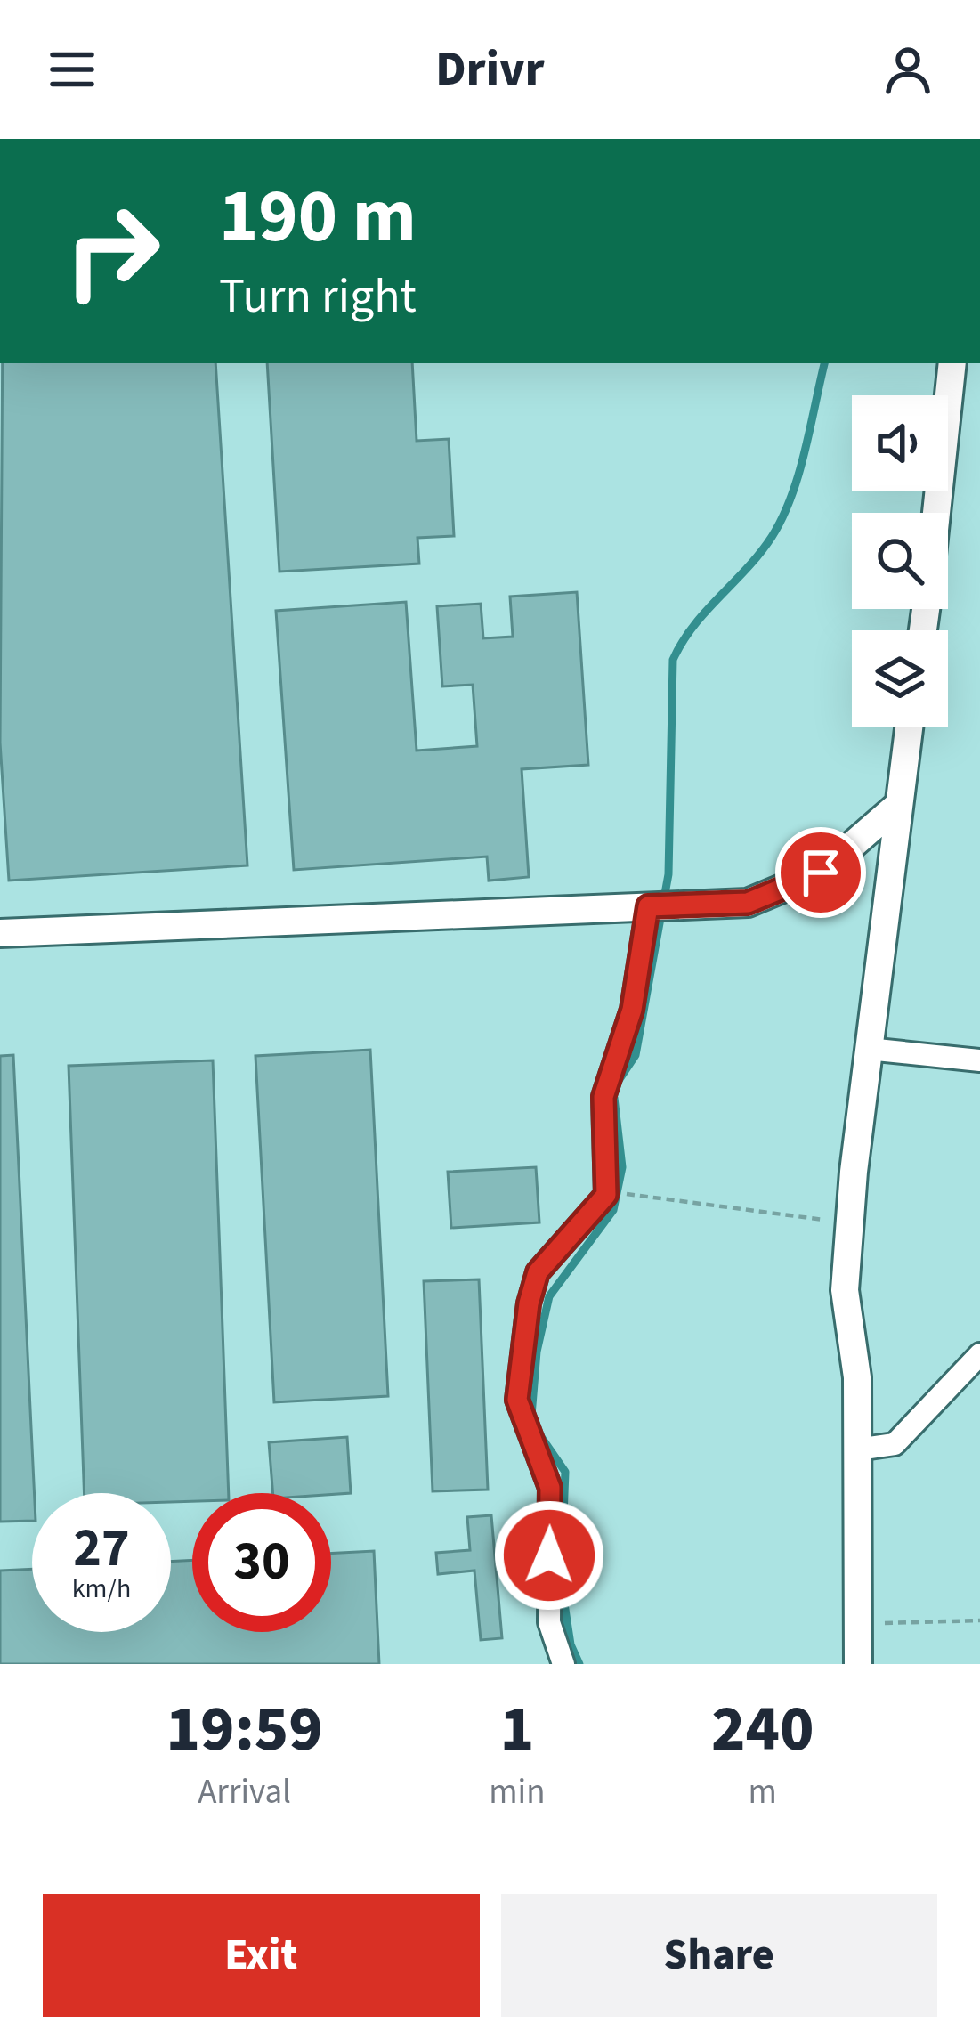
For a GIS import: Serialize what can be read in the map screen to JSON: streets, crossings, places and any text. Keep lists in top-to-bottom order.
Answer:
{
  "page": {
    "header": "Drivr",
    "turn": ["190 m", "Turn right"],
    "speed": "27 km/h",
    "limit": "30",
    "eta": [
      "19:59",
      "Arrival",
      "1",
      "min",
      "240",
      "m"
    ],
    "buttons": ["Exit", "Share"]
  }
}
